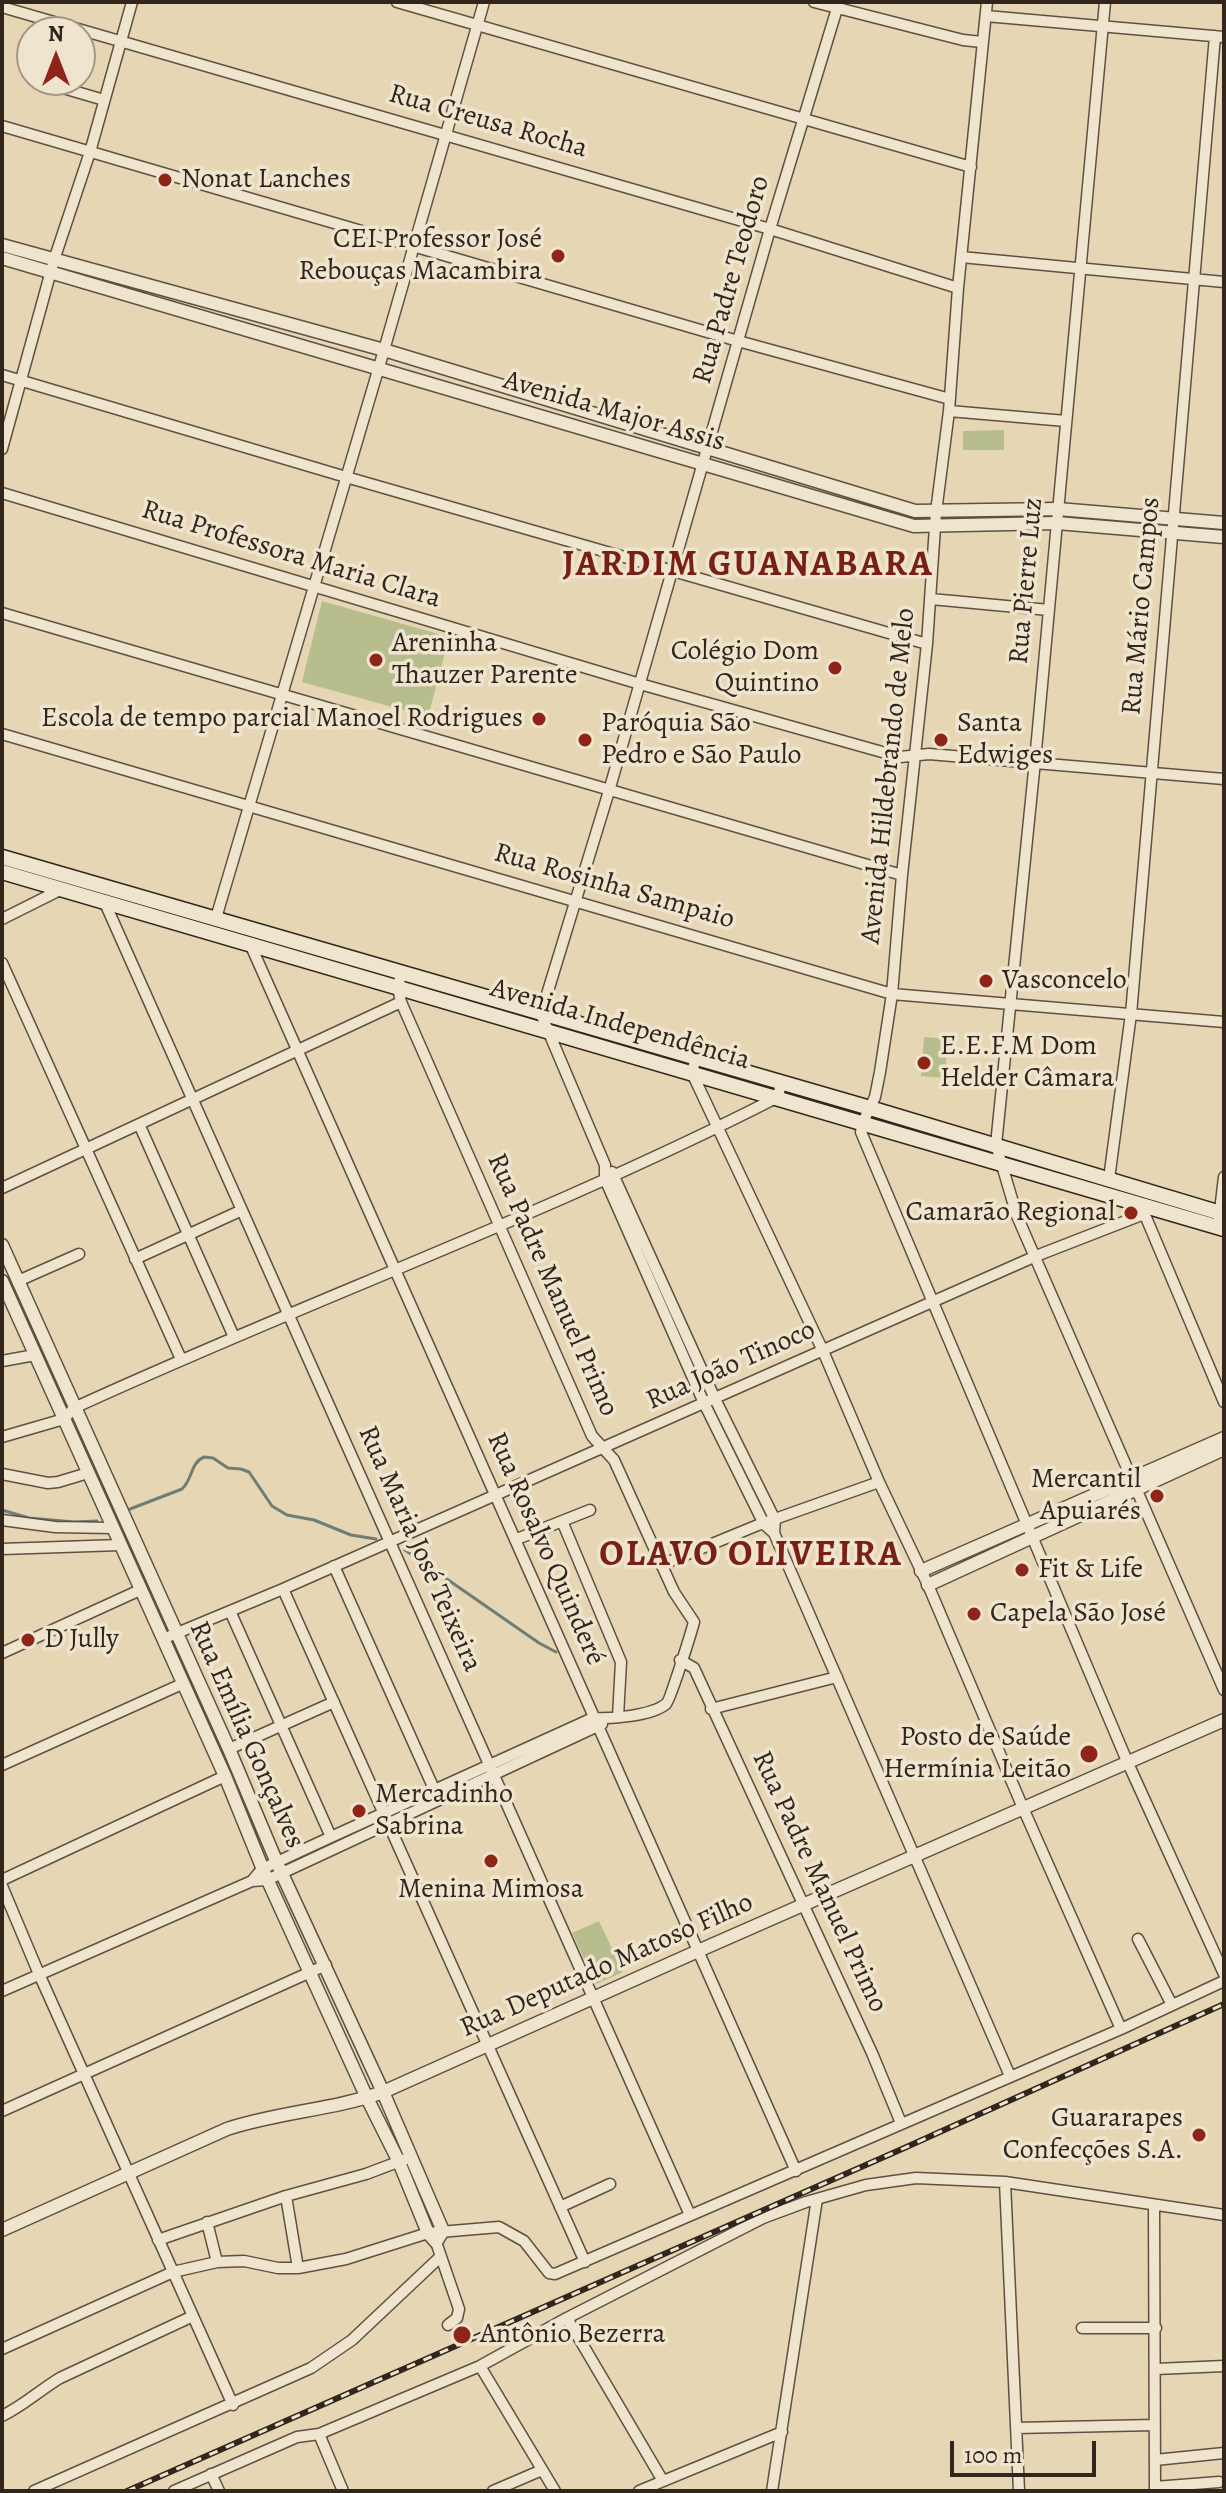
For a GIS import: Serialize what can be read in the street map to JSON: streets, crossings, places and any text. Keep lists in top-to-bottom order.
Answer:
{
  "streets": {
    "main road": ["Avenida Independência"],
    "street": [
      "Rua Creusa Rocha",
      "Rua Padre Teodoro",
      "Avenida Major Assis",
      "Rua Professora Maria Clara",
      "Rua Pierre Luz",
      "Rua Mário Campos",
      "Avenida Hildebrando de Melo",
      "Rua Rosinha Sampaio",
      "Rua Padre Manuel Primo",
      "Rua João Tinoco",
      "Rua Maria José Teixeira",
      "Rua Rosalvo Quinderé",
      "Rua Emília Gonçalves",
      "Rua Deputado Matoso Filho"
    ]
  },
  "crossings": [
    ["Rua Creusa Rocha", "Rua Padre Teodoro"],
    ["Rua Creusa Rocha", "Avenida Hildebrando de Melo"],
    ["Rua Padre Teodoro", "Avenida Major Assis"],
    ["Rua Padre Teodoro", "Rua Professora Maria Clara"],
    ["Rua Padre Teodoro", "Rua Rosinha Sampaio"],
    ["Rua Padre Teodoro", "Avenida Independência"],
    ["Avenida Major Assis", "Rua Pierre Luz"],
    ["Avenida Major Assis", "Rua Mário Campos"],
    ["Avenida Major Assis", "Avenida Hildebrando de Melo"],
    ["Rua Professora Maria Clara", "Rua Pierre Luz"],
    ["Rua Professora Maria Clara", "Rua Mário Campos"],
    ["Rua Professora Maria Clara", "Avenida Hildebrando de Melo"],
    ["Rua Pierre Luz", "Rua Rosinha Sampaio"],
    ["Rua Pierre Luz", "Avenida Independência"],
    ["Rua Pierre Luz", "Rua João Tinoco"],
    ["Rua Mário Campos", "Rua Rosinha Sampaio"],
    ["Rua Mário Campos", "Avenida Independência"],
    ["Avenida Hildebrando de Melo", "Rua Rosinha Sampaio"],
    ["Avenida Hildebrando de Melo", "Avenida Independência"],
    ["Avenida Independência", "Rua Padre Manuel Primo"],
    ["Avenida Independência", "Rua João Tinoco"],
    ["Avenida Independência", "Rua Maria José Teixeira"],
    ["Avenida Independência", "Rua Rosalvo Quinderé"],
    ["Rua Padre Manuel Primo", "Rua João Tinoco"],
    ["Rua Padre Manuel Primo", "Rua Deputado Matoso Filho"],
    ["Rua João Tinoco", "Rua Maria José Teixeira"],
    ["Rua João Tinoco", "Rua Rosalvo Quinderé"],
    ["Rua João Tinoco", "Rua Emília Gonçalves"],
    ["Rua Maria José Teixeira", "Rua Deputado Matoso Filho"],
    ["Rua Rosalvo Quinderé", "Rua Deputado Matoso Filho"],
    ["Rua Emília Gonçalves", "Rua Deputado Matoso Filho"]
  ],
  "districts": ["JARDIM GUANABARA", "OLAVO OLIVEIRA"],
  "places": [
    "Nonat Lanches",
    "CEI Professor José Rebouças Macambira",
    "Areninha Thauzer Parente",
    "Colégio Dom Quintino",
    "Escola de tempo parcial Manoel Rodrigues",
    "Paróquia São Pedro e São Paulo",
    "Santa Edwiges",
    "Vasconcelo",
    "E.E.F.M Dom Helder Câmara",
    "Camarão Regional",
    "Mercantil Apuiarés",
    "Fit & Life",
    "Capela São José",
    "D Jully",
    "Posto de Saúde Hermínia Leitão",
    "Mercadinho Sabrina",
    "Menina Mimosa",
    "Guararapes Confecções S.A.",
    "Antônio Bezerra"
  ],
  "scale_bar": "100 m",
  "north": "top"
}
